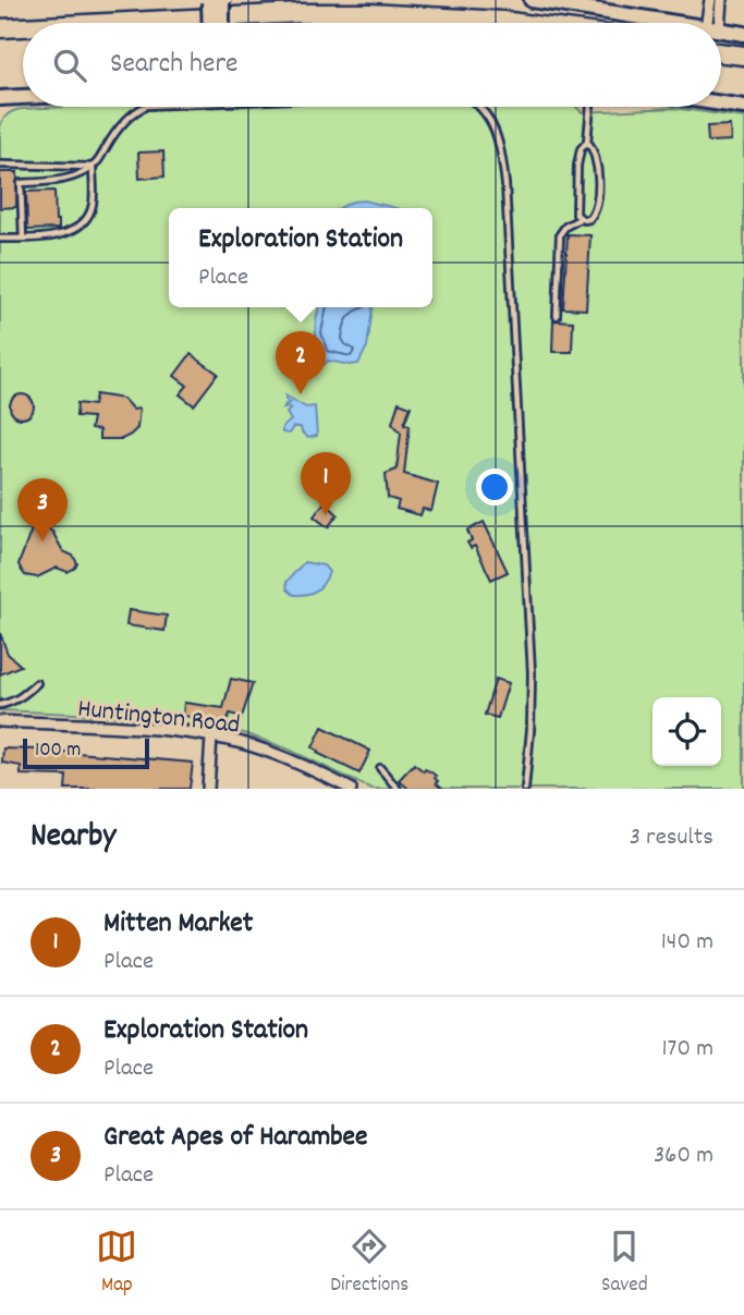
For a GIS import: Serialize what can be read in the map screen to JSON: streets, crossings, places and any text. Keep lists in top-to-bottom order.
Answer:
{
  "streets": {
    "street": ["Huntington Road"]
  },
  "scale_bar": "100 m",
  "page": {
    "search": "Search here",
    "popup": ["Exploration Station", "Place"],
    "pins": ["2", "1", "3"],
    "scale": "100 m",
    "heading": ["Nearby", "3 results"],
    "list": [
      {
        "mark": "1",
        "name": "Mitten Market",
        "note": "Place",
        "value": "140 m"
      },
      {
        "mark": "2",
        "name": "Exploration Station",
        "note": "Place",
        "value": "170 m"
      },
      {
        "mark": "3",
        "name": "Great Apes of Harambee",
        "note": "Place",
        "value": "360 m"
      }
    ],
    "nav": ["Map", "Directions", "Saved"]
  }
}
